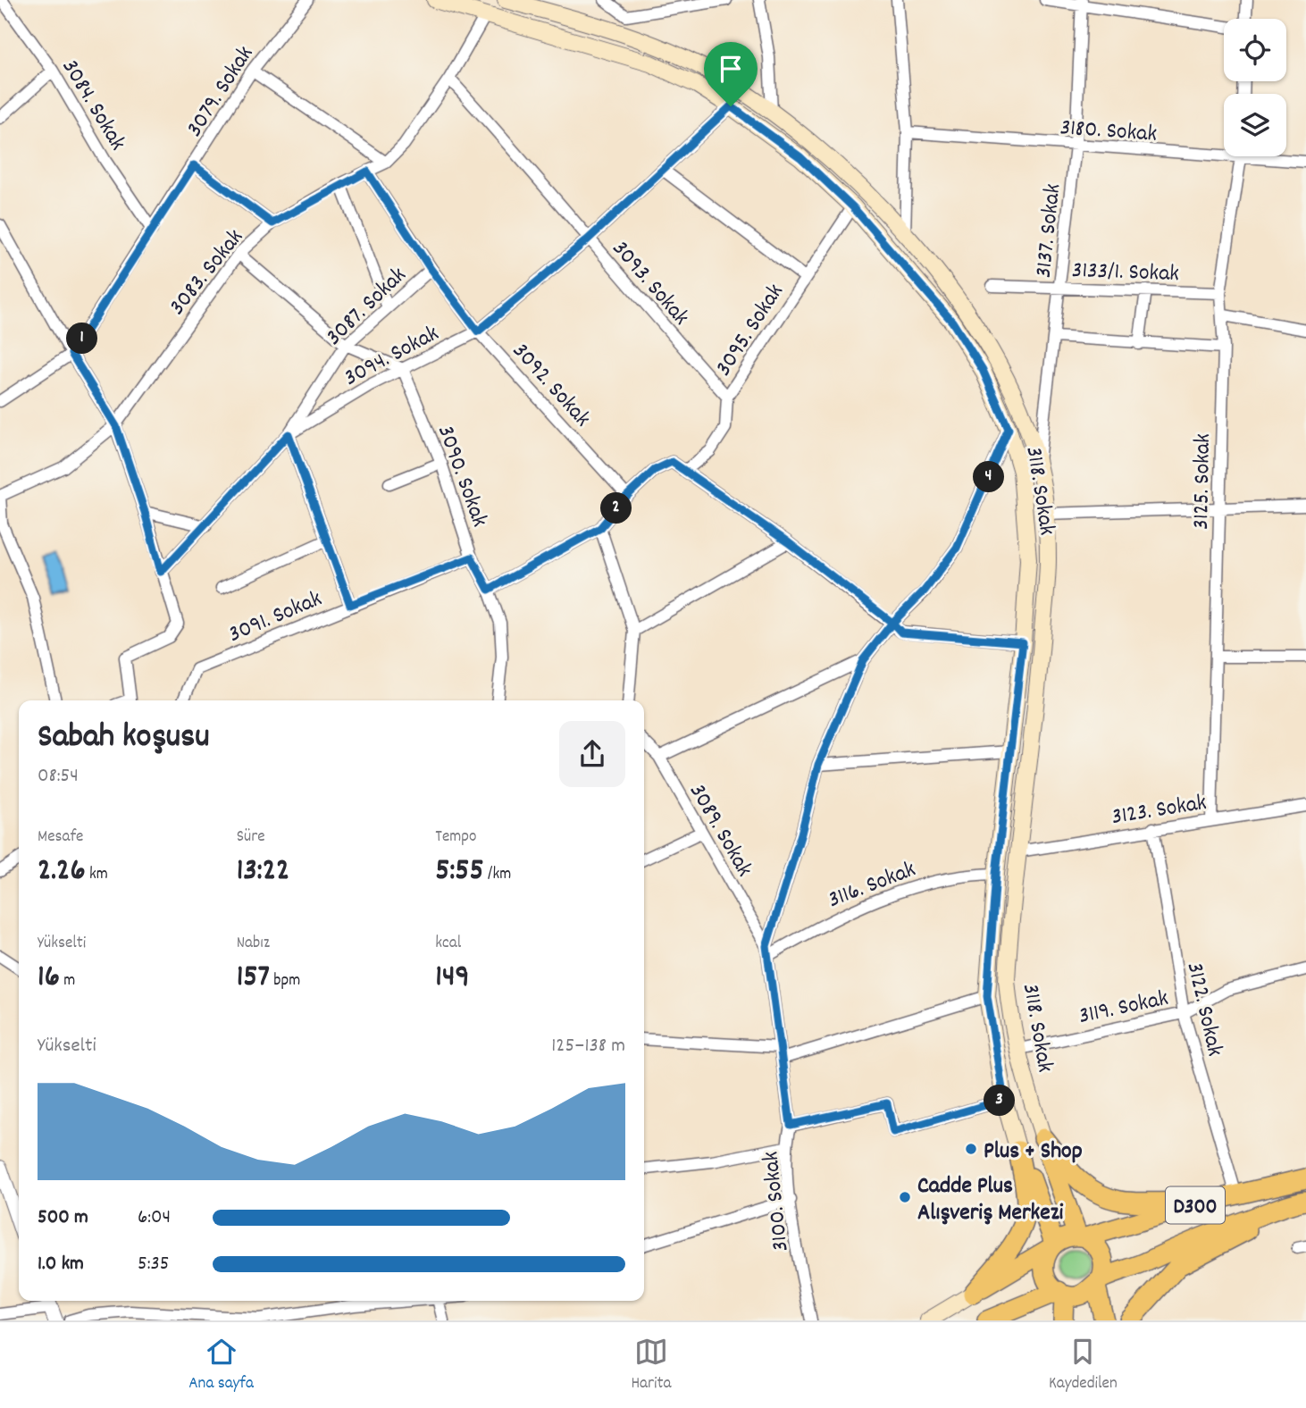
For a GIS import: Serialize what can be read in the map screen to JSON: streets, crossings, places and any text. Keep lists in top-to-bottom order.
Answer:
{
  "streets": {
    "highway": ["D300"],
    "main road": ["3118. Sokak"],
    "street": [
      "3079. Sokak",
      "3084. Sokak",
      "3180. Sokak",
      "3137. Sokak",
      "3133/1. Sokak",
      "3083. Sokak",
      "3093. Sokak",
      "3087. Sokak",
      "3095. Sokak",
      "3094. Sokak",
      "3092. Sokak",
      "3090. Sokak",
      "3125. Sokak",
      "3091. Sokak",
      "3123. Sokak",
      "3089. Sokak",
      "3116. Sokak",
      "3119. Sokak",
      "3122. Sokak",
      "3100. Sokak"
    ]
  },
  "crossings": [
    ["3079. Sokak", "3084. Sokak"],
    ["3180. Sokak", "3137. Sokak"],
    ["3180. Sokak", "3125. Sokak"],
    ["3137. Sokak", "3133/1. Sokak"],
    ["3137. Sokak", "3118. Sokak"],
    ["3133/1. Sokak", "3125. Sokak"],
    ["3083. Sokak", "3093. Sokak"],
    ["3083. Sokak", "3092. Sokak"],
    ["3083. Sokak", "3118. Sokak"],
    ["3093. Sokak", "3095. Sokak"],
    ["3093. Sokak", "3094. Sokak"],
    ["3087. Sokak", "3094. Sokak"],
    ["3087. Sokak", "3092. Sokak"],
    ["3095. Sokak", "3118. Sokak"],
    ["3094. Sokak", "3092. Sokak"],
    ["3094. Sokak", "3090. Sokak"],
    ["3094. Sokak", "3118. Sokak"],
    ["3090. Sokak", "3091. Sokak"],
    ["3125. Sokak", "3123. Sokak"],
    ["3118. Sokak", "3123. Sokak"],
    ["3118. Sokak", "3116. Sokak"],
    ["3118. Sokak", "3119. Sokak"],
    ["3118. Sokak", "3100. Sokak"],
    ["3123. Sokak", "3122. Sokak"],
    ["3089. Sokak", "3116. Sokak"],
    ["3089. Sokak", "3100. Sokak"],
    ["3116. Sokak", "3100. Sokak"],
    ["3119. Sokak", "3122. Sokak"],
    ["3122. Sokak", "D300"]
  ],
  "places": ["Plus + Shop", "Cadde Plus Alışveriş Merkezi"],
  "page": {
    "pins": [
      "1",
      "4",
      "2",
      "3"
    ],
    "heading": ["Sabah koşusu", "08:54"],
    "stats": [
      ["Mesafe", "2.26 km"],
      ["Süre", "13:22"],
      ["Tempo", "5:55 /km"],
      ["Yükselti", "16 m"],
      ["Nabız", "157 bpm"],
      ["kcal", "149"]
    ],
    "chart": ["Yükselti", "125–138 m"],
    "list": [
      {
        "name": "500 m",
        "note": "6:04"
      },
      {
        "name": "1.0 km",
        "note": "5:35"
      }
    ],
    "tabs": ["Ana sayfa", "Harita", "Kaydedilen"]
  }
}
